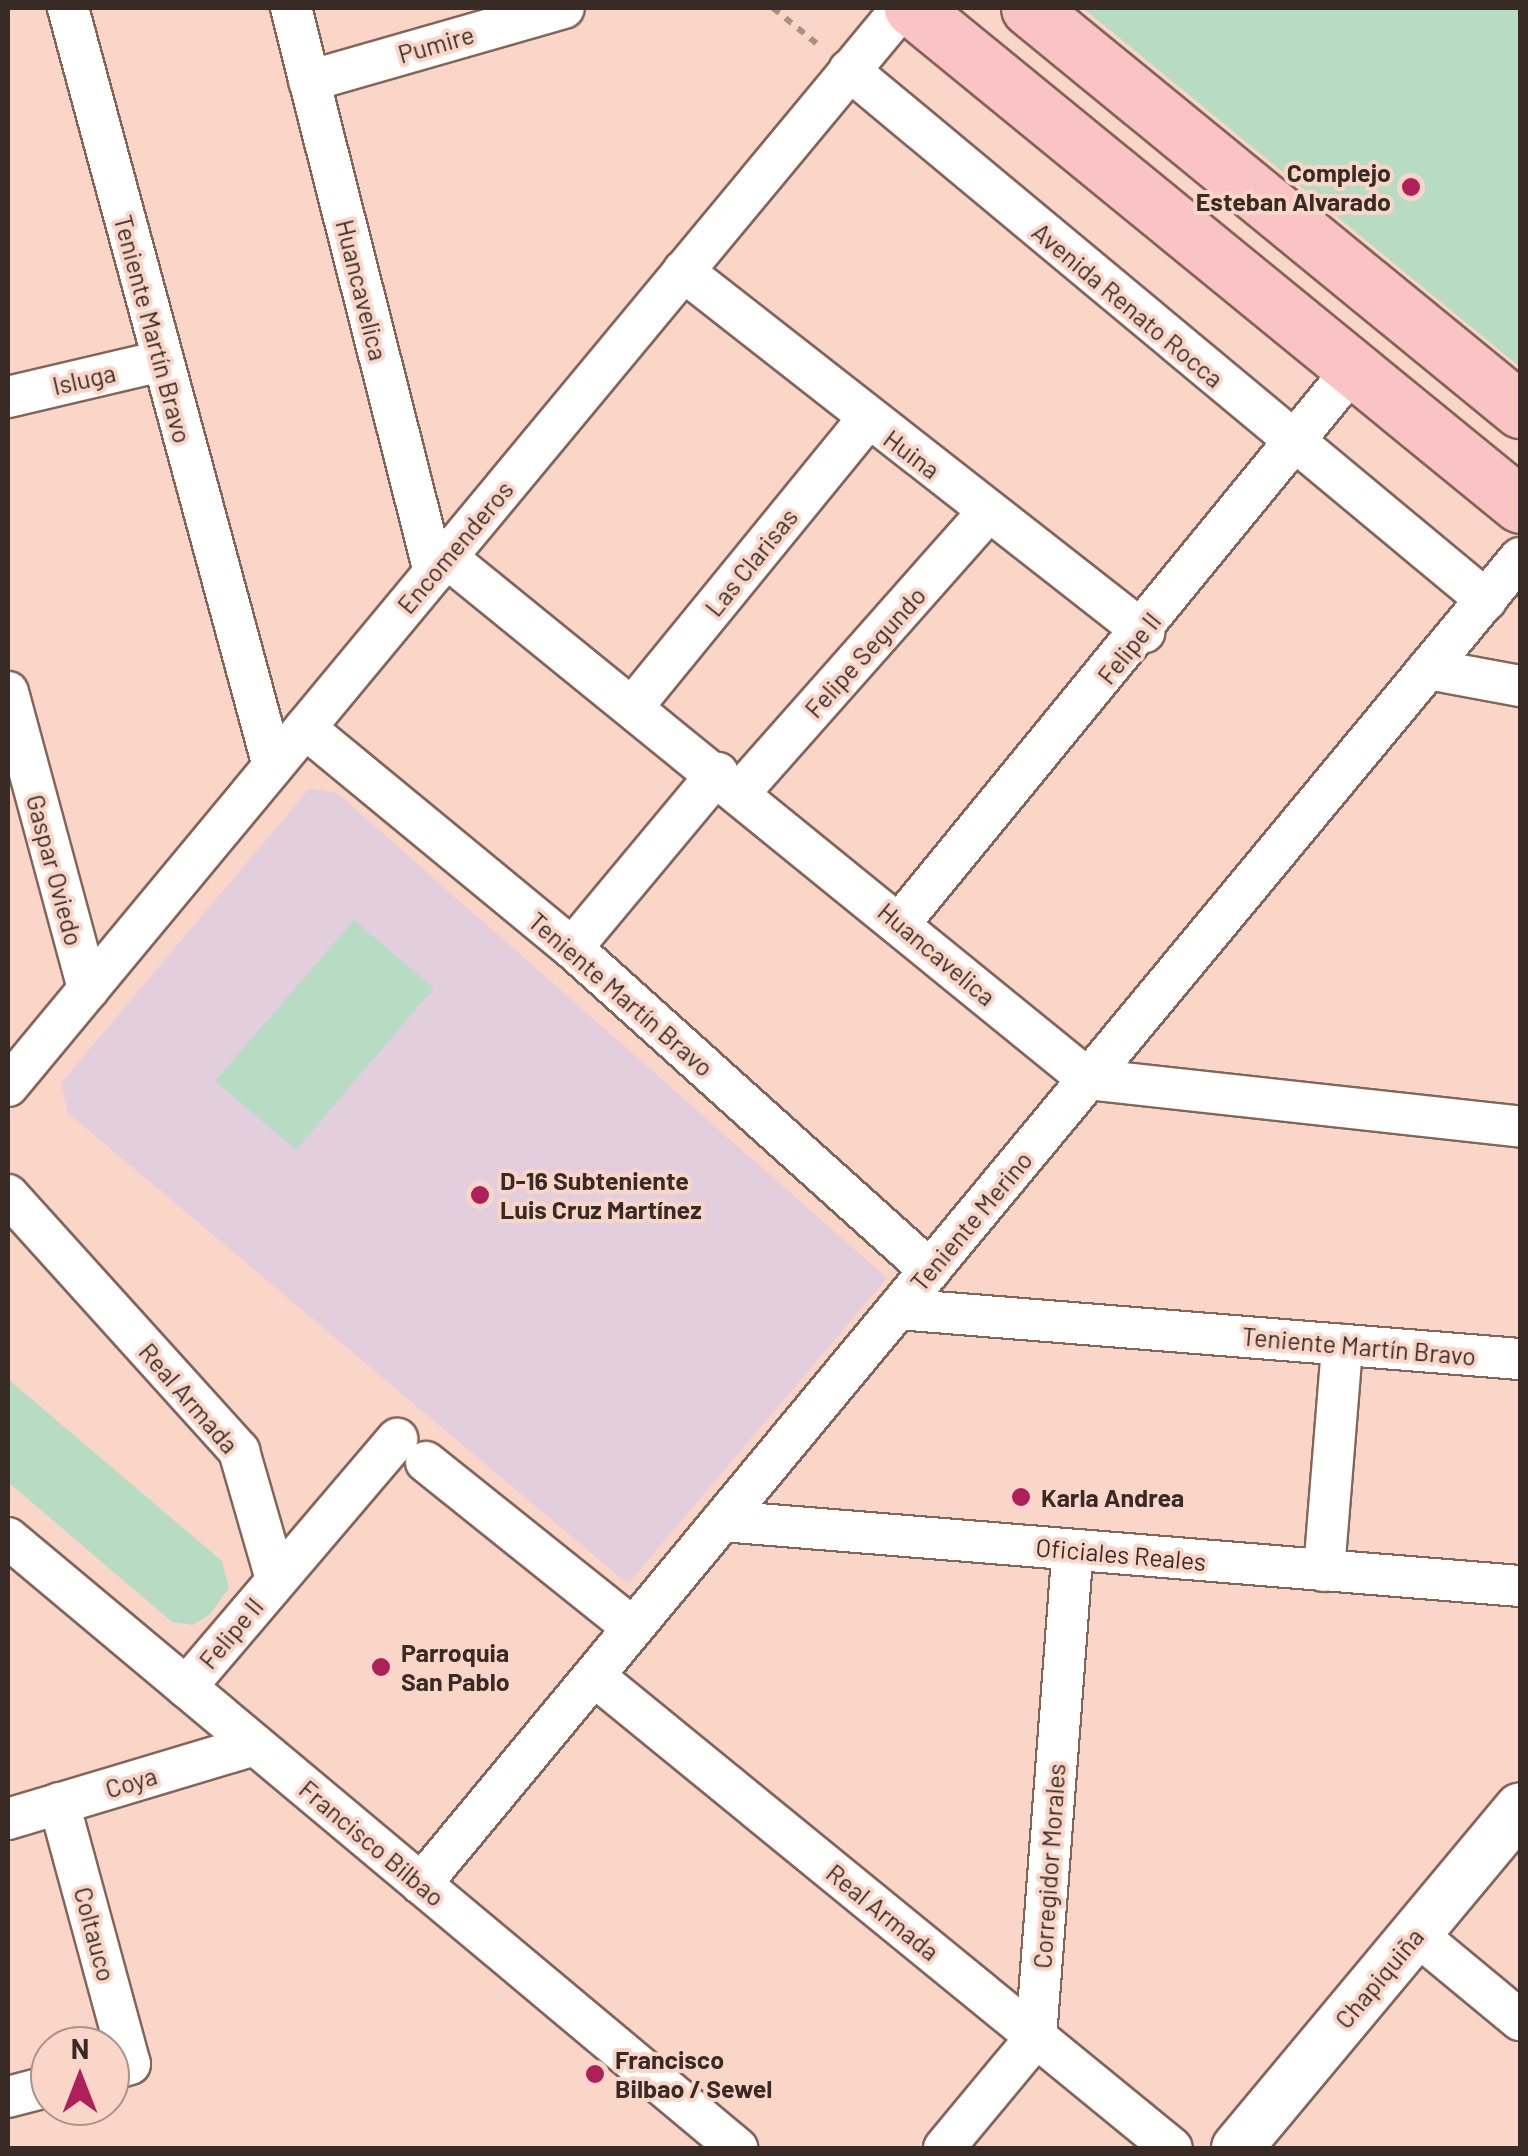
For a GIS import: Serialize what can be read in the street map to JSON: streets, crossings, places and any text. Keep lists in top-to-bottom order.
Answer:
{
  "streets": {
    "street": [
      "Pumire",
      "Huancavelica",
      "Avenida Renato Rocca",
      "Teniente Martín Bravo",
      "Isluga",
      "Huina",
      "Encomenderos",
      "Las Clarisas",
      "Felipe II",
      "Felipe Segundo",
      "Gaspar Oviedo",
      "Teniente Merino",
      "Real Armada",
      "Oficiales Reales",
      "Coya",
      "Francisco Bilbao",
      "Corregidor Morales",
      "Coltauco",
      "Chapiquiña"
    ]
  },
  "crossings": [
    ["Pumire", "Huancavelica"],
    ["Huancavelica", "Encomenderos"],
    ["Huancavelica", "Las Clarisas"],
    ["Huancavelica", "Felipe II"],
    ["Huancavelica", "Felipe Segundo"],
    ["Huancavelica", "Teniente Merino"],
    ["Avenida Renato Rocca", "Encomenderos"],
    ["Avenida Renato Rocca", "Felipe II"],
    ["Avenida Renato Rocca", "Teniente Merino"],
    ["Teniente Martín Bravo", "Isluga"],
    ["Teniente Martín Bravo", "Encomenderos"],
    ["Teniente Martín Bravo", "Felipe Segundo"],
    ["Teniente Martín Bravo", "Teniente Merino"],
    ["Huina", "Encomenderos"],
    ["Huina", "Las Clarisas"],
    ["Huina", "Felipe II"],
    ["Huina", "Felipe Segundo"],
    ["Encomenderos", "Gaspar Oviedo"],
    ["Felipe II", "Real Armada"],
    ["Felipe II", "Francisco Bilbao"],
    ["Teniente Merino", "Real Armada"],
    ["Teniente Merino", "Oficiales Reales"],
    ["Teniente Merino", "Francisco Bilbao"],
    ["Real Armada", "Corregidor Morales"],
    ["Oficiales Reales", "Corregidor Morales"],
    ["Coya", "Francisco Bilbao"],
    ["Coya", "Coltauco"]
  ],
  "places": [
    "Complejo Esteban Alvarado",
    "D-16 Subteniente Luis Cruz Martínez",
    "Karla Andrea",
    "Parroquia San Pablo",
    "Francisco Bilbao / Sewel"
  ],
  "north": "top"
}
